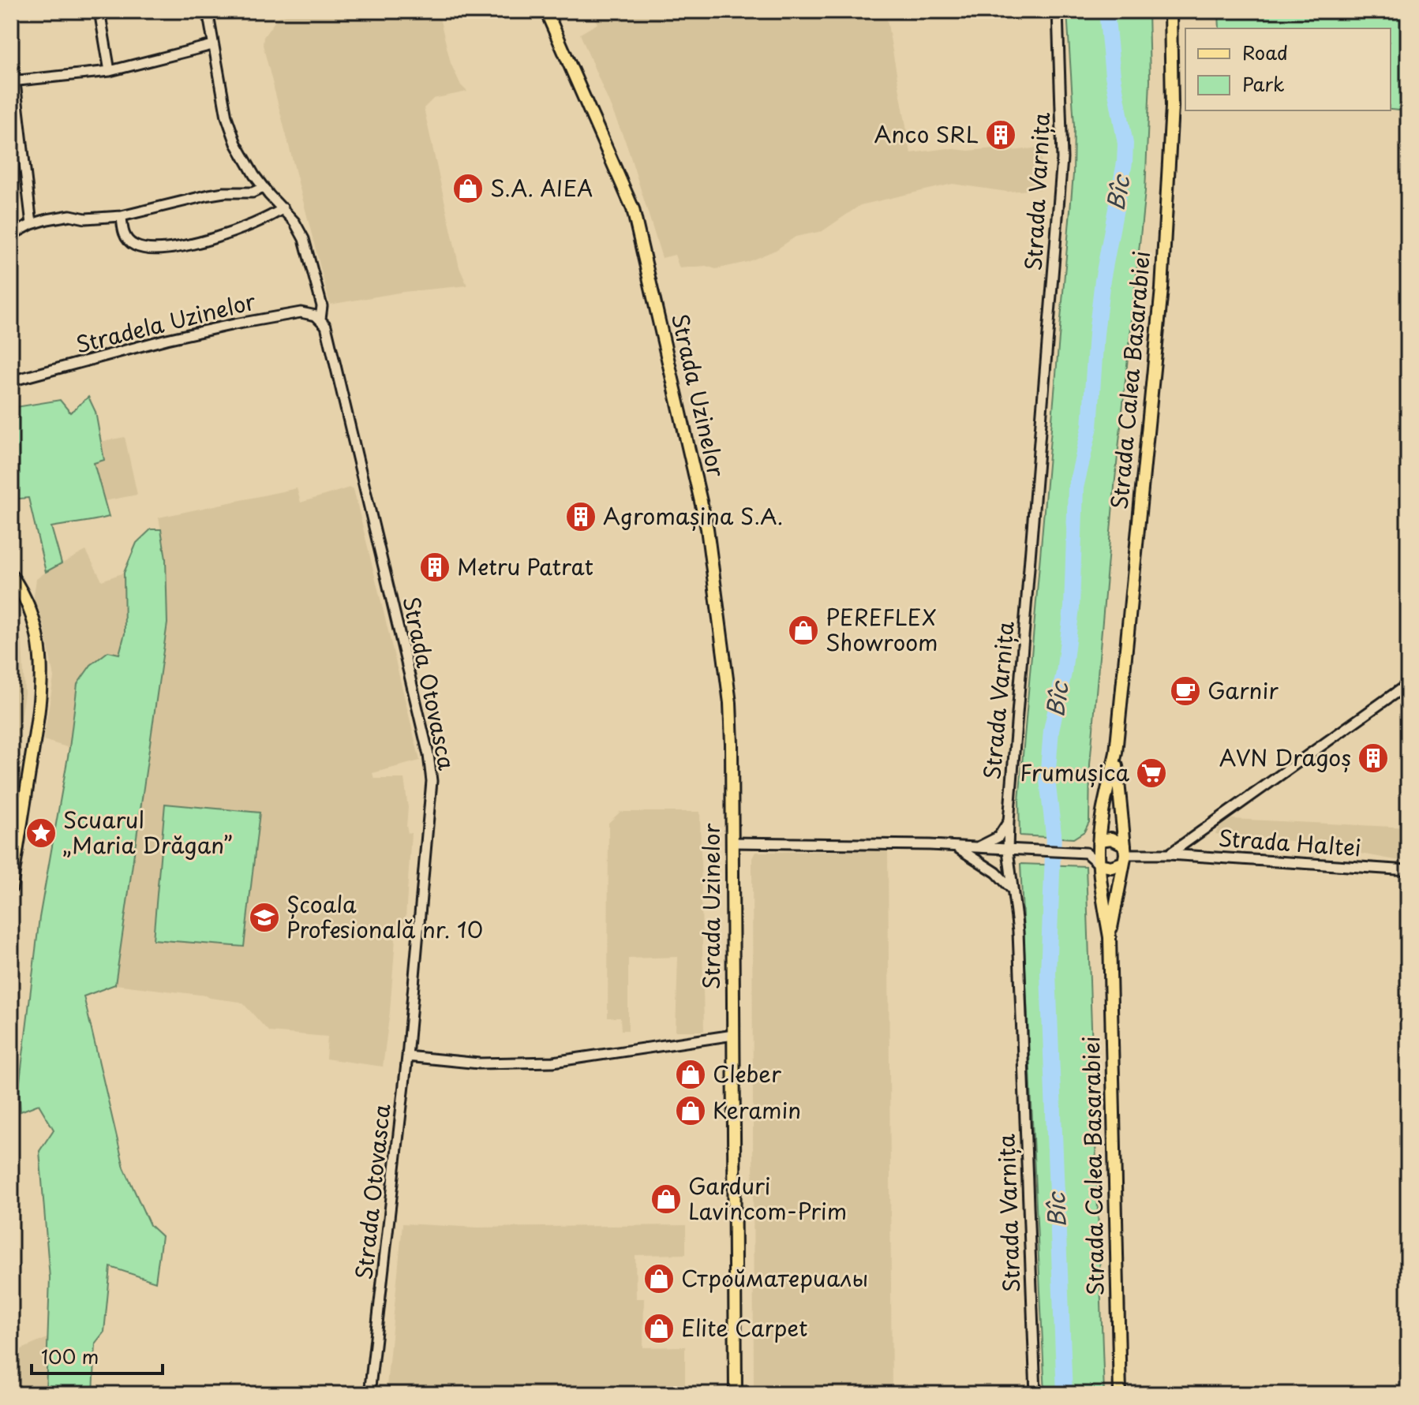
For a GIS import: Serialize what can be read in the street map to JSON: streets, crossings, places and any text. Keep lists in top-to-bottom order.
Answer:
{
  "streets": {
    "main road": ["Strada Calea Basarabiei", "Strada Uzinelor"],
    "street": [
      "Strada Varnița",
      "Stradela Uzinelor",
      "Strada Otovasca",
      "Strada Haltei"
    ]
  },
  "crossings": [
    ["Stradela Uzinelor", "Strada Otovasca"],
    ["Strada Calea Basarabiei", "Strada Haltei"]
  ],
  "water": ["Bîc"],
  "places": {
    "building": [
      "Anco SRL",
      "Agromașina S.A.",
      "Metru Patrat",
      "AVN Dragoș"
    ],
    "shop": [
      "S.A. AIEA",
      "PEREFLEX Showroom",
      "Cleber",
      "Keramin",
      "Garduri Lavincom-Prim",
      "Стройматериалы",
      "Elite Carpet"
    ],
    "cafe": ["Garnir"],
    "supermarket": ["Frumușica"],
    "place": ["Scuarul „Maria Drăgan”"],
    "school or university": ["Școala Profesională nr. 10"]
  },
  "legend": ["Road", "Park"],
  "scale_bar": "100 m"
}
